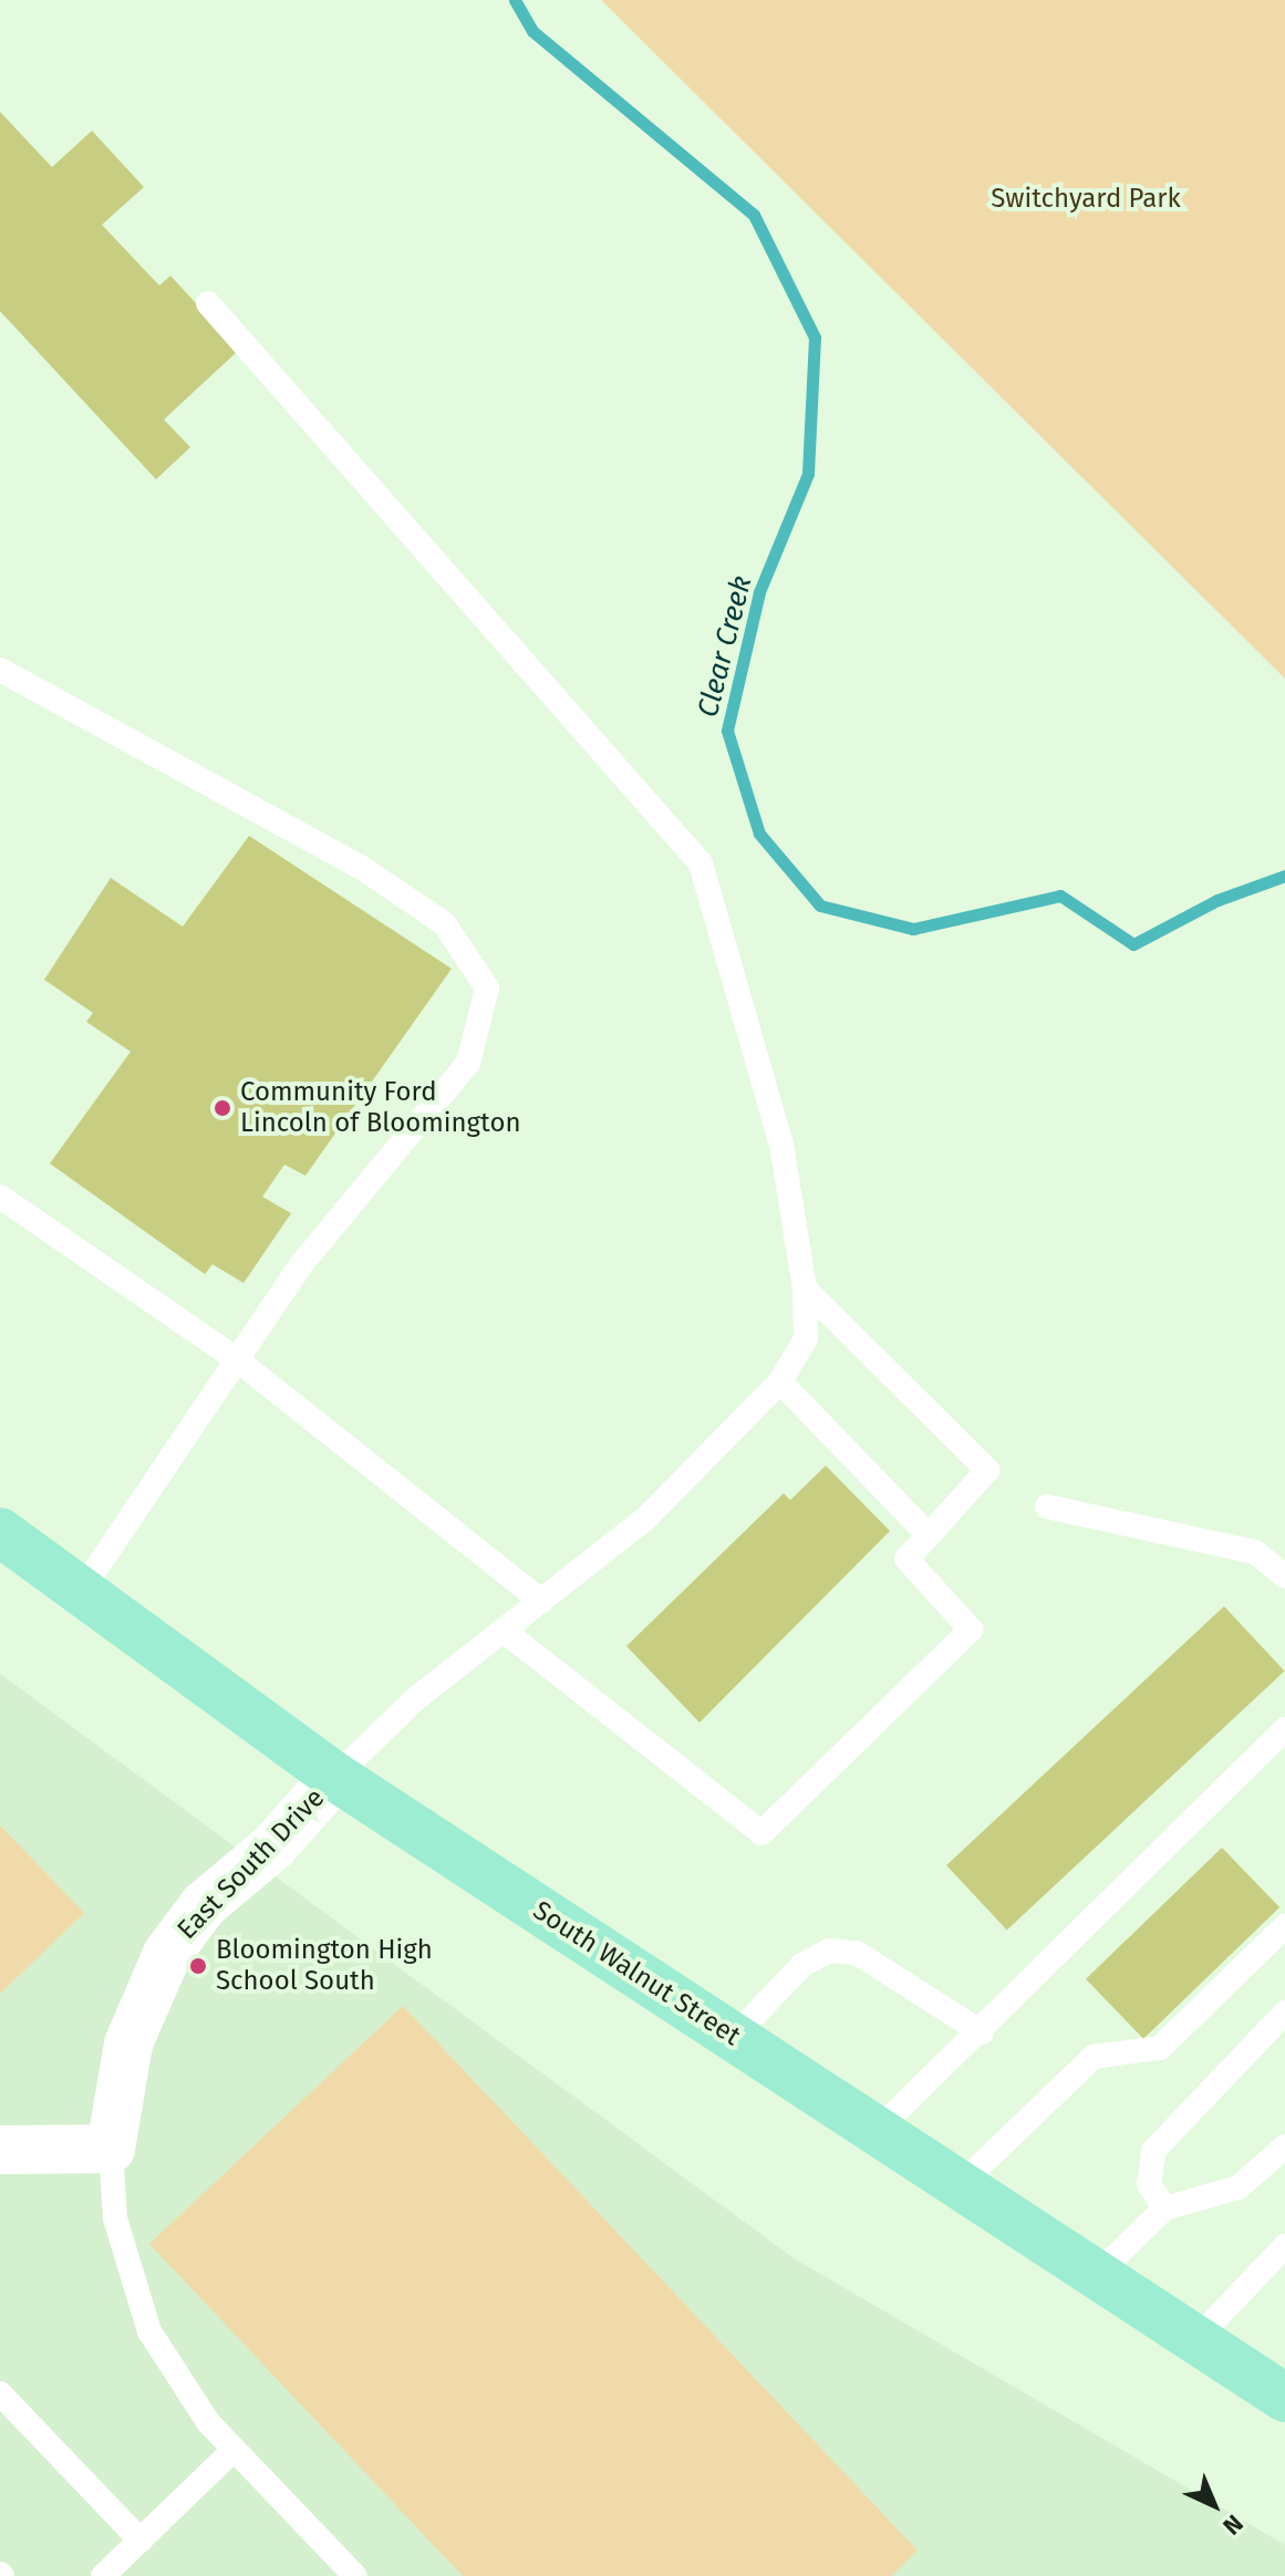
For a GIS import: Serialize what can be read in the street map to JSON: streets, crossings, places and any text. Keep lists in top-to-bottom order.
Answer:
{
  "streets": {
    "main road": ["South Walnut Street"],
    "street": ["East South Drive"]
  },
  "crossings": [
    ["East South Drive", "South Walnut Street"]
  ],
  "water": ["Clear Creek"],
  "parks": ["Switchyard Park"],
  "places": ["Community Ford Lincoln of Bloomington", "Bloomington High School South"],
  "north": "bottom right"
}
